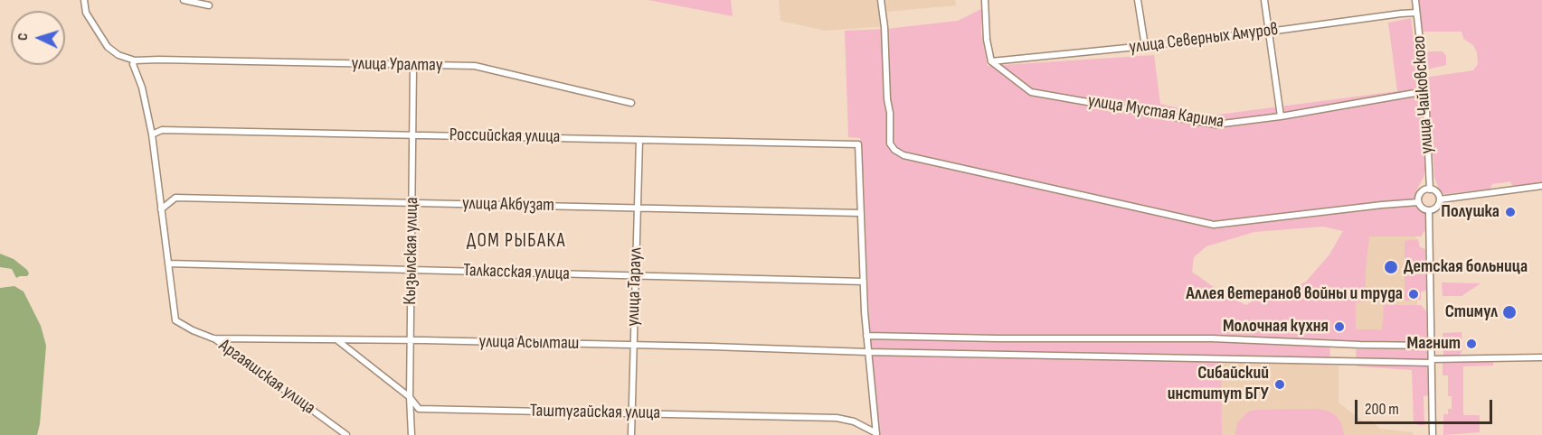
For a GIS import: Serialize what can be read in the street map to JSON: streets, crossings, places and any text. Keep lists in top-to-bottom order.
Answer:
{
  "streets": {
    "street": [
      "улица Северных Амуров",
      "улица Уралтау",
      "улица Чайковского",
      "улица Мустая Карима",
      "Российская улица",
      "улица Акбузат",
      "Кызылская улица",
      "Талкасская улица",
      "улица Тараул",
      "улица Асылташ",
      "Аргаяшская улица",
      "Таштугайская улица"
    ]
  },
  "crossings": [
    ["улица Северных Амуров", "улица Чайковского"],
    ["улица Северных Амуров", "улица Мустая Карима"],
    ["улица Уралтау", "Кызылская улица"],
    ["улица Чайковского", "улица Мустая Карима"],
    ["Российская улица", "улица Акбузат"],
    ["Российская улица", "Кызылская улица"],
    ["Российская улица", "улица Тараул"],
    ["улица Акбузат", "Кызылская улица"],
    ["улица Акбузат", "улица Тараул"],
    ["Кызылская улица", "Талкасская улица"],
    ["Кызылская улица", "улица Асылташ"],
    ["Кызылская улица", "Таштугайская улица"],
    ["Талкасская улица", "улица Тараул"],
    ["Талкасская улица", "улица Асылташ"],
    ["улица Тараул", "улица Асылташ"],
    ["улица Тараул", "Таштугайская улица"],
    ["улица Асылташ", "Аргаяшская улица"],
    ["улица Асылташ", "Таштугайская улица"]
  ],
  "districts": ["ДОМ РЫБАКА"],
  "places": [
    "Полушка",
    "Детская больница",
    "Аллея ветеранов войны и труда",
    "Стимул",
    "Молочная кухня",
    "Магнит",
    "Сибайский институт БГУ"
  ],
  "scale_bar": "200 m",
  "north": "left"
}
